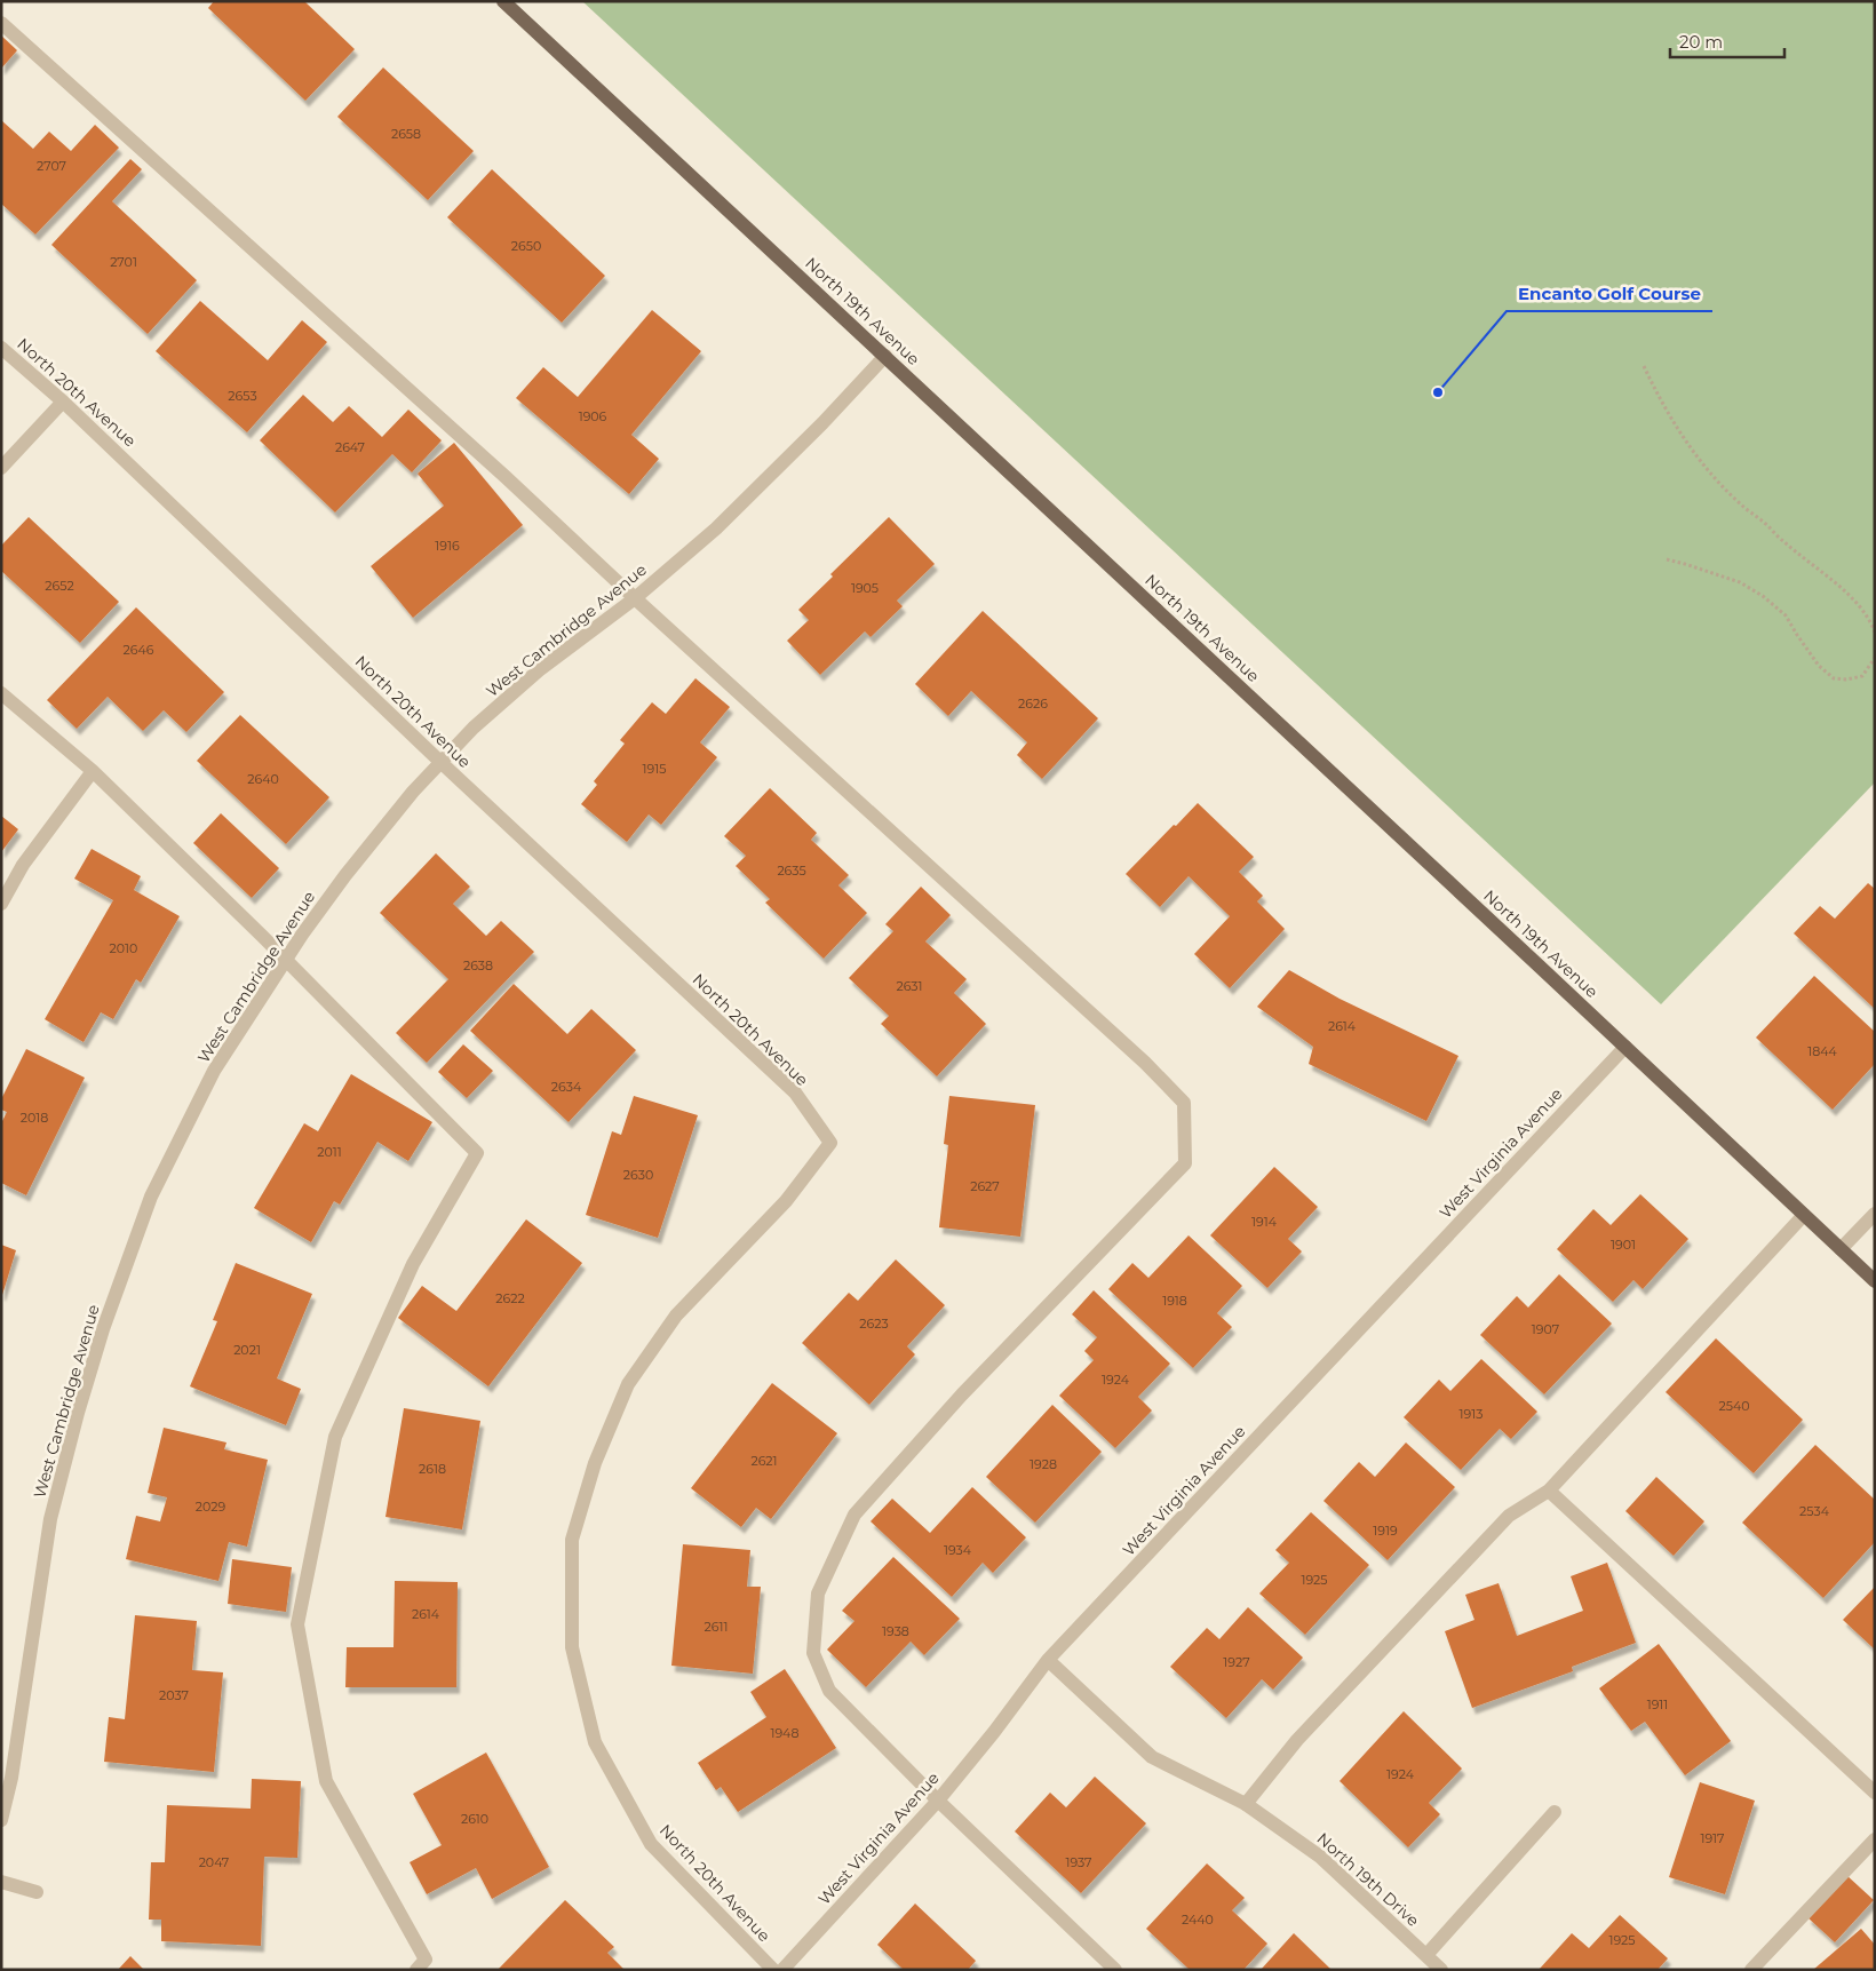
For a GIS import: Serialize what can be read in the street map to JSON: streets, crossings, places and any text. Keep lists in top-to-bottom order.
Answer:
{
  "streets": {
    "main road": ["North 19th Avenue"],
    "street": [
      "North 20th Avenue",
      "West Cambridge Avenue",
      "West Virginia Avenue",
      "North 19th Drive"
    ]
  },
  "crossings": [
    ["North 19th Avenue", "West Cambridge Avenue"],
    ["North 19th Avenue", "West Virginia Avenue"],
    ["North 20th Avenue", "West Cambridge Avenue"],
    ["West Virginia Avenue", "North 19th Drive"]
  ],
  "places": ["Encanto Golf Course"],
  "house_numbers": [
    "2658",
    "2707",
    "2650",
    "2701",
    "2653",
    "1906",
    "2647",
    "1916",
    "2652",
    "1905",
    "2646",
    "2626",
    "1915",
    "2640",
    "2635",
    "2010",
    "2638",
    "2631",
    "2614",
    "1844",
    "2634",
    "2018",
    "2011",
    "2630",
    "2627",
    "1914",
    "1901",
    "2622",
    "1918",
    "2623",
    "1907",
    "2021",
    "1924",
    "2540",
    "1913",
    "2621",
    "1928",
    "2618",
    "2029",
    "2534",
    "1919",
    "1934",
    "1925",
    "2614",
    "2611",
    "1938",
    "1927",
    "2037",
    "1911",
    "1948",
    "1924",
    "2610",
    "1917",
    "2047",
    "1937",
    "2440",
    "1925"
  ],
  "scale_bar": "20 m"
}
